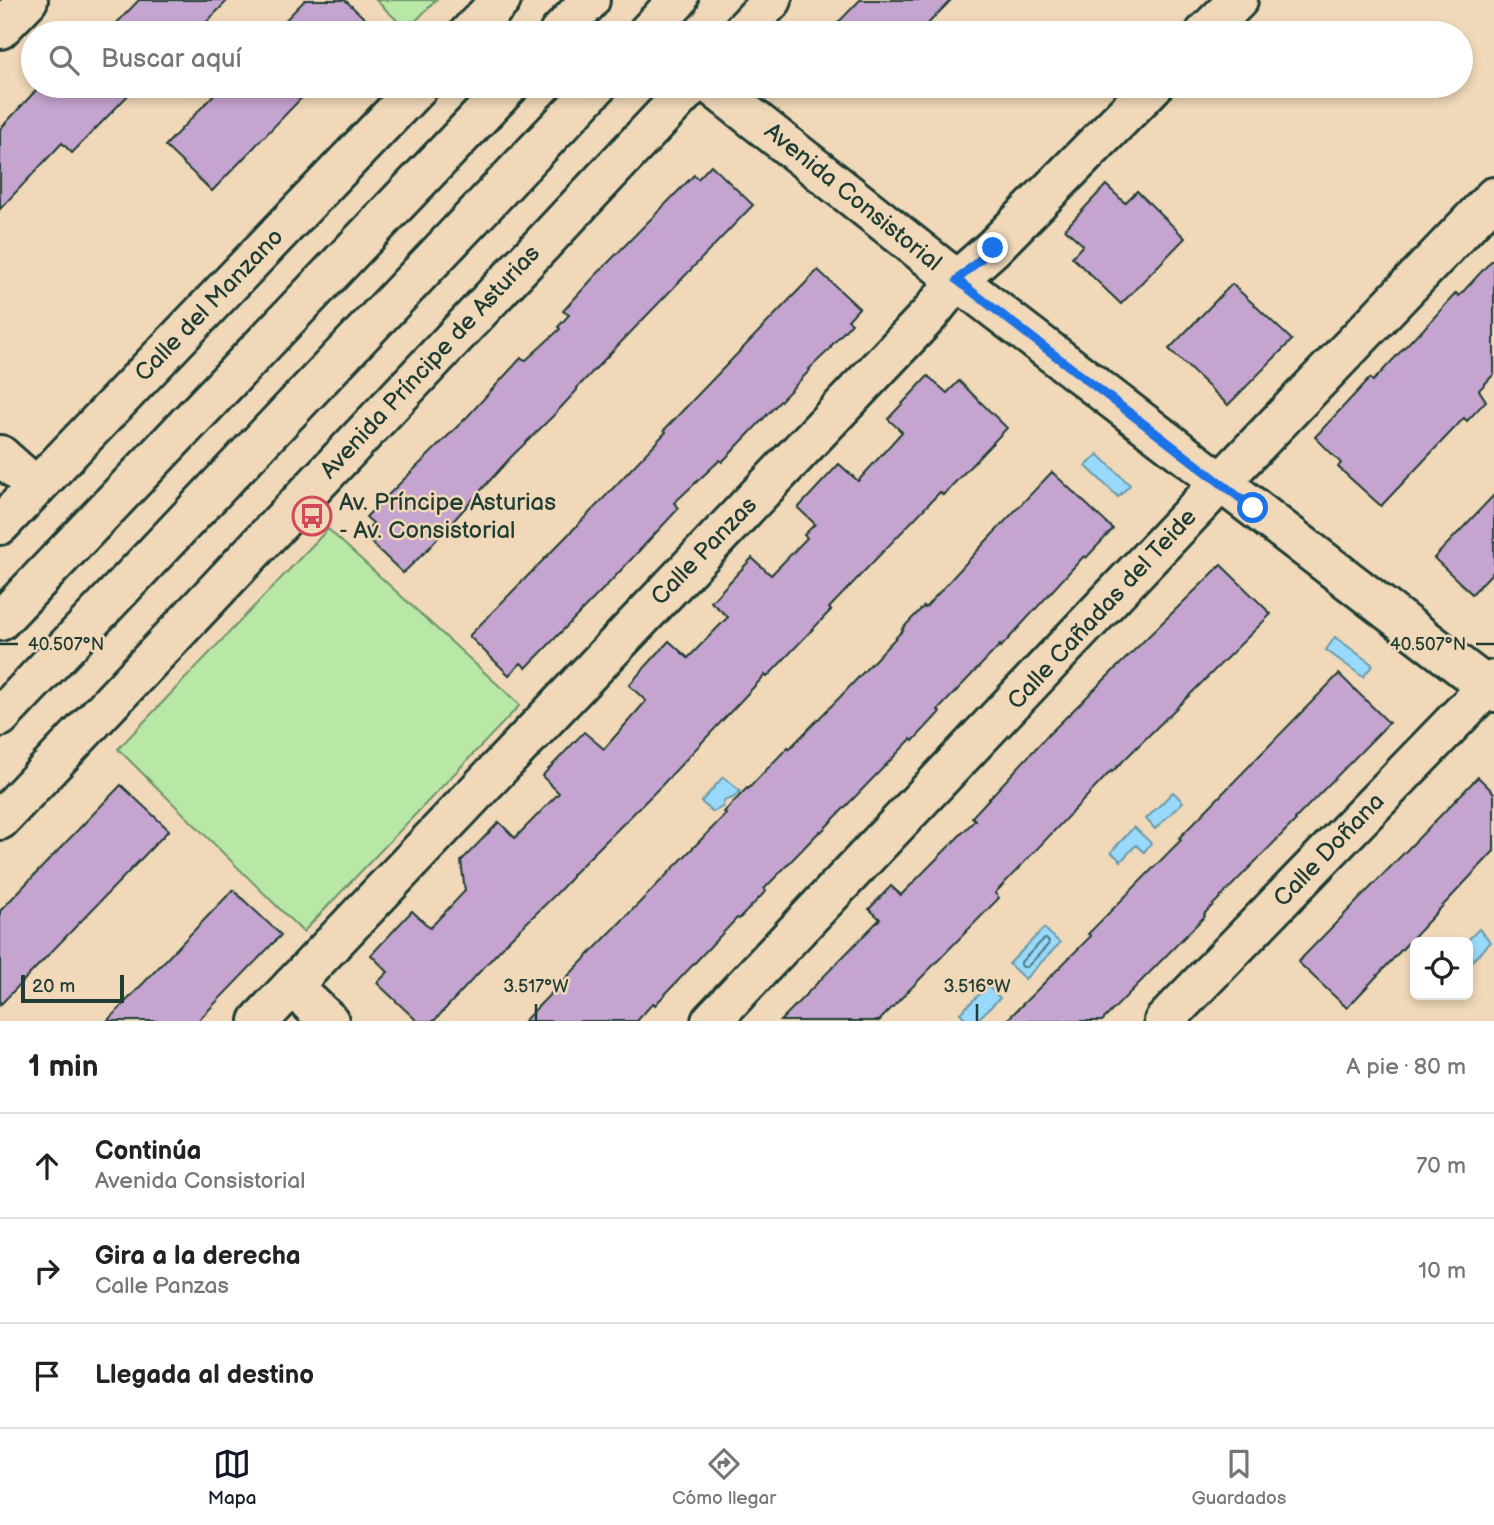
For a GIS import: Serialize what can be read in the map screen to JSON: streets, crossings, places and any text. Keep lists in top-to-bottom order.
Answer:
{
  "streets": {
    "street": [
      "Avenida Consistorial",
      "Calle del Manzano",
      "Avenida Príncipe de Asturias",
      "Calle Panzas",
      "Calle Cañadas del Teide",
      "Calle Doñana"
    ]
  },
  "crossings": [
    ["Avenida Consistorial", "Calle Panzas"],
    ["Avenida Consistorial", "Calle Cañadas del Teide"],
    ["Avenida Consistorial", "Calle Doñana"]
  ],
  "places": {
    "bus stop": ["Av. Príncipe Asturias - Av. Consistorial"]
  },
  "scale_bar": "20 m",
  "page": {
    "search": "Buscar aquí",
    "scale": "20 m",
    "heading": ["1 min", "A pie · 80 m"],
    "list": [
      ["Continúa", "Avenida Consistorial", "70 m"],
      ["Gira a la derecha", "Calle Panzas", "10 m"],
      "Llegada al destino"
    ],
    "nav": ["Mapa", "Cómo llegar", "Guardados"]
  },
  "coordinates": ["40.507°N", "3.517°W", "3.516°W"]
}
